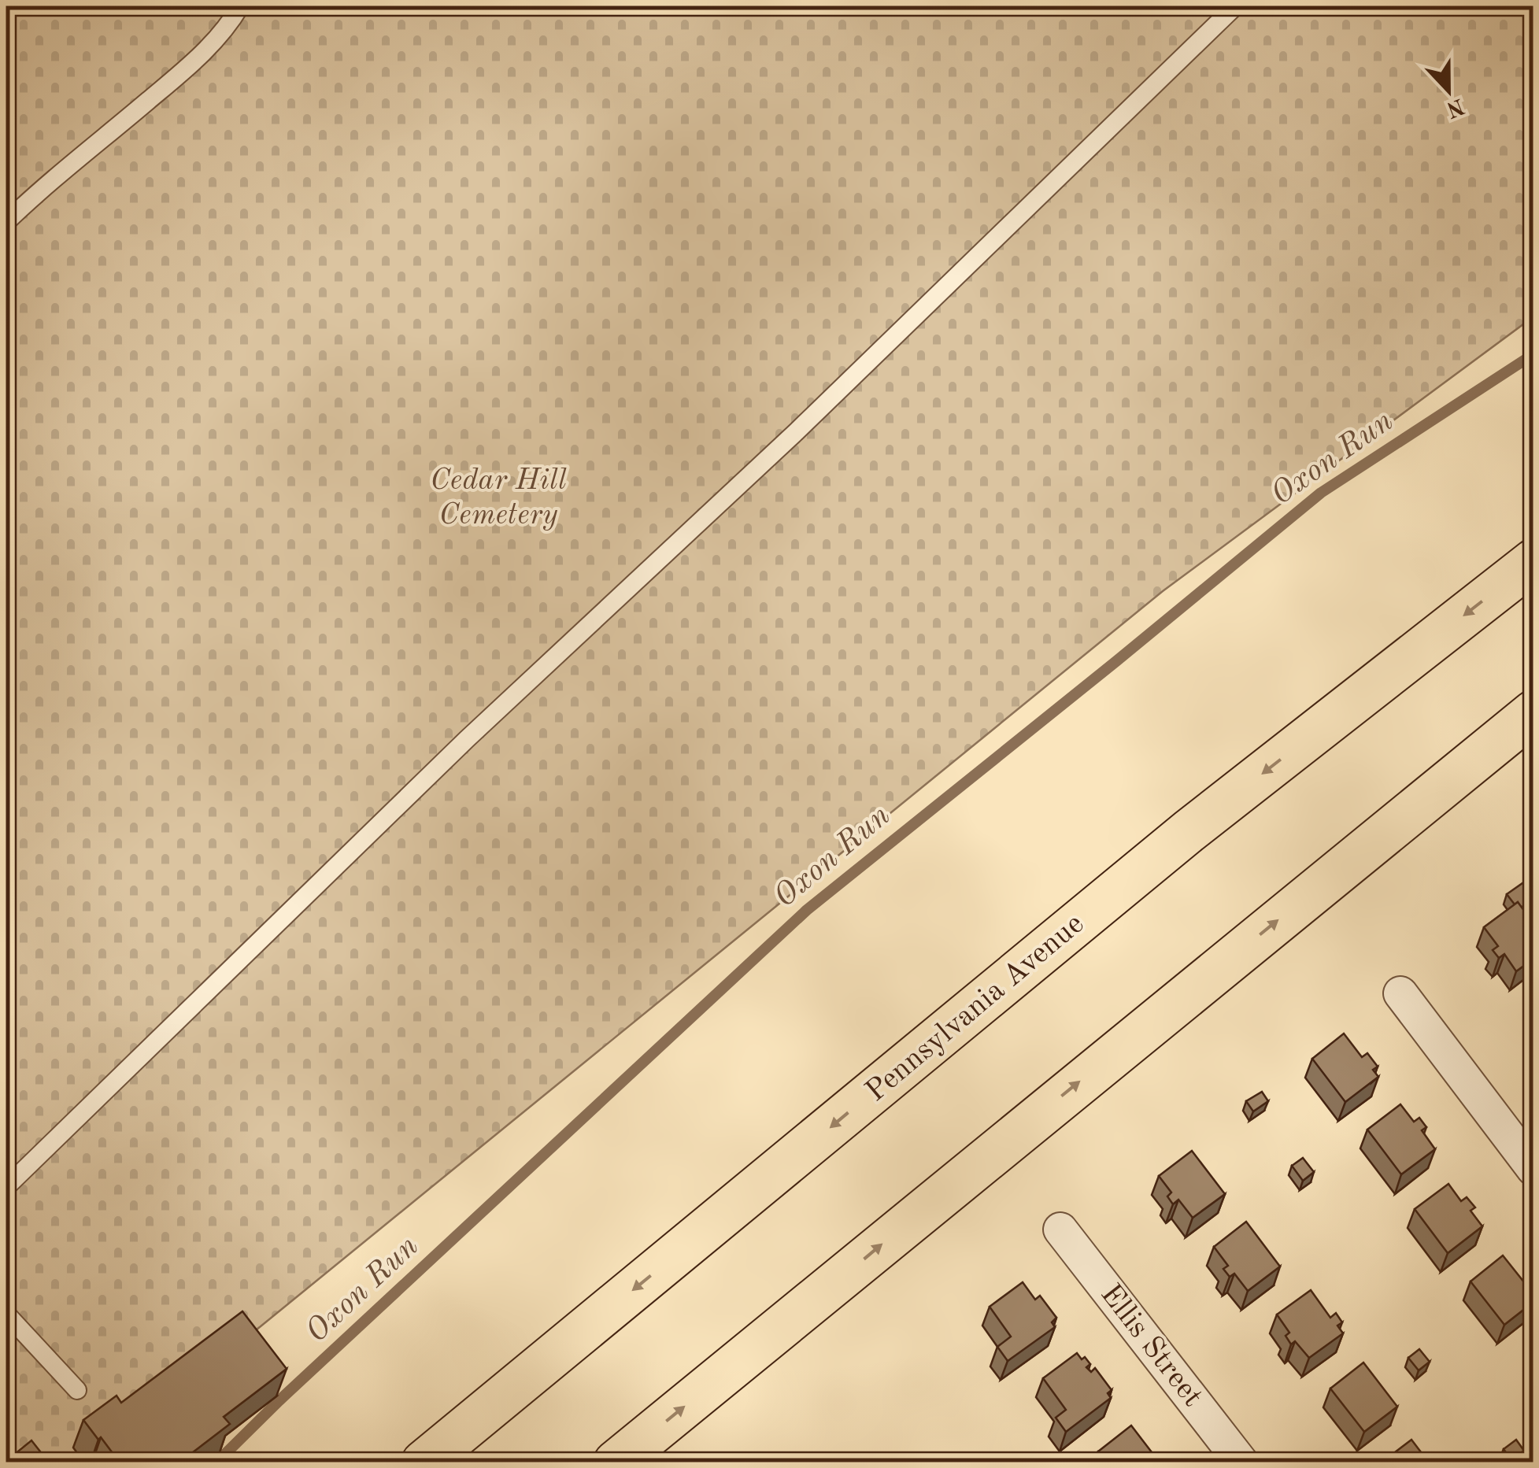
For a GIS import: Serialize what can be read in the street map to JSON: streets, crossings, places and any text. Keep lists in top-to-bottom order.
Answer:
{
  "streets": {
    "highway": ["Pennsylvania Avenue"],
    "street": ["Ellis Street"]
  },
  "water": ["Oxon Run"],
  "parks": ["Cedar Hill Cemetery"],
  "north": "bottom"
}
